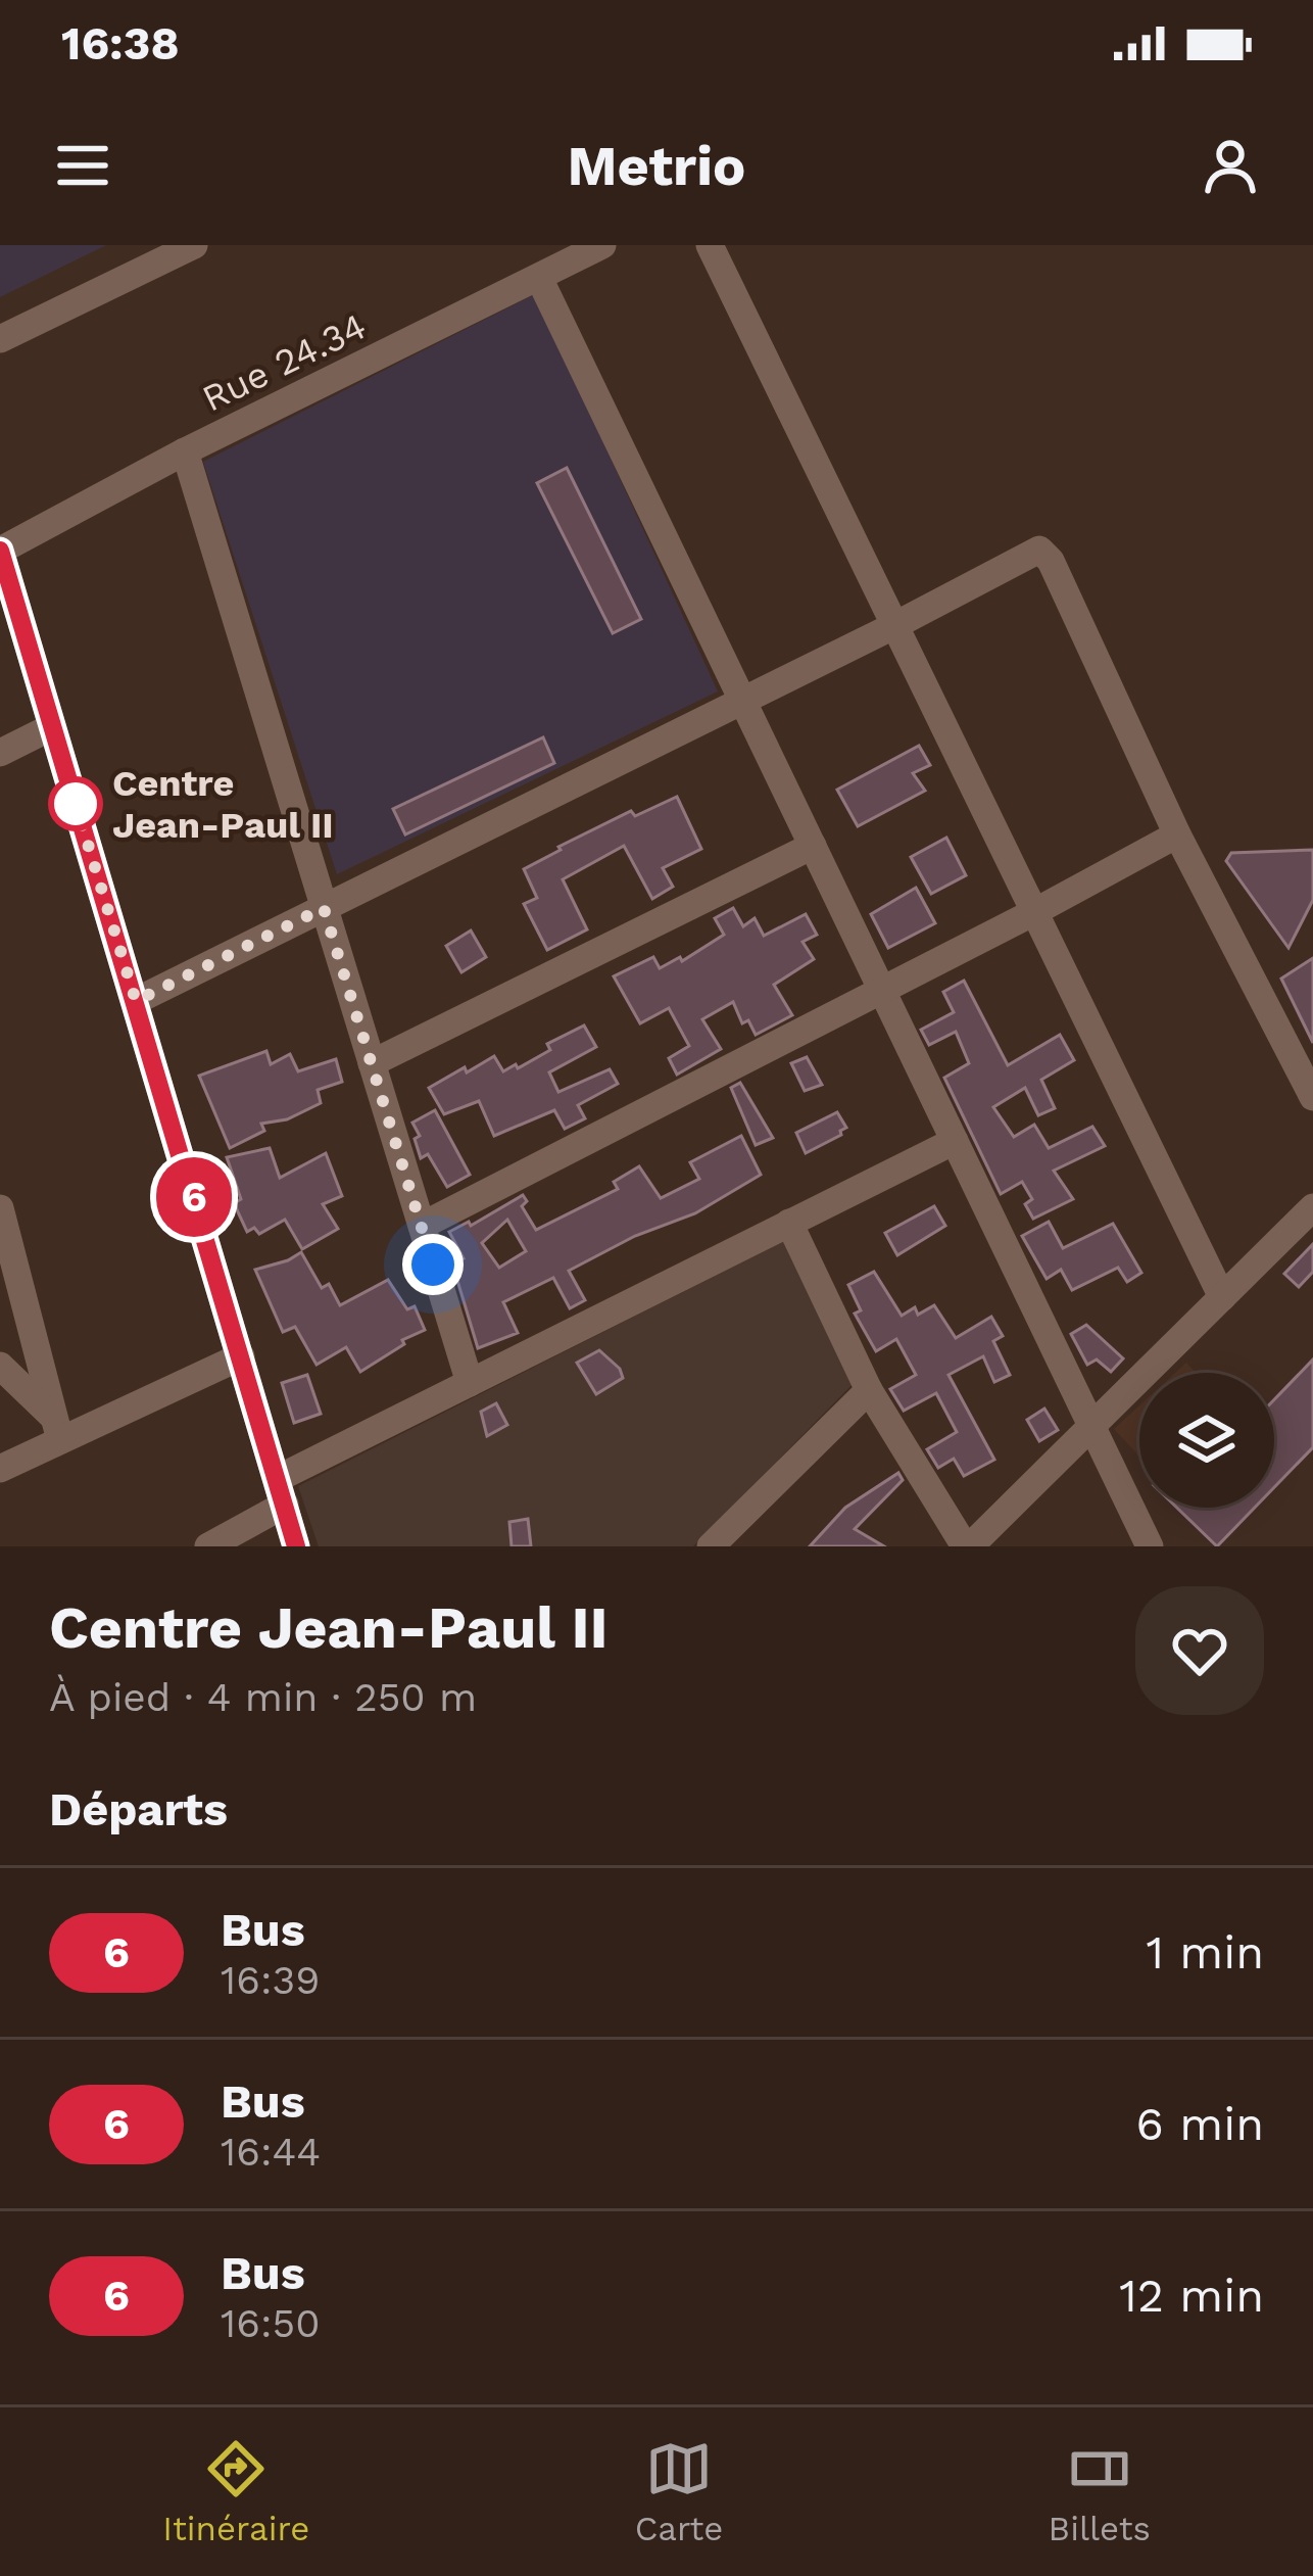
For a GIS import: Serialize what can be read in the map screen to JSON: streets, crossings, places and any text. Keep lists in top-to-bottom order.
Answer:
{
  "streets": {
    "street": ["Rue 24.34"]
  },
  "places": ["Centre Jean-Paul II"],
  "lines": ["bus line 6"],
  "page": {
    "status": "16:38",
    "header": "Metrio",
    "on_map": "6",
    "heading": [
      ["Centre Jean-Paul II", "À pied · 4 min · 250 m"],
      "Départs"
    ],
    "list": [
      {
        "mark": "6",
        "name": "Bus",
        "note": "16:39",
        "value": "1 min"
      },
      {
        "mark": "6",
        "name": "Bus",
        "note": "16:44",
        "value": "6 min"
      },
      {
        "mark": "6",
        "name": "Bus",
        "note": "16:50",
        "value": "12 min"
      }
    ],
    "tabs": ["Itinéraire", "Carte", "Billets"]
  }
}
